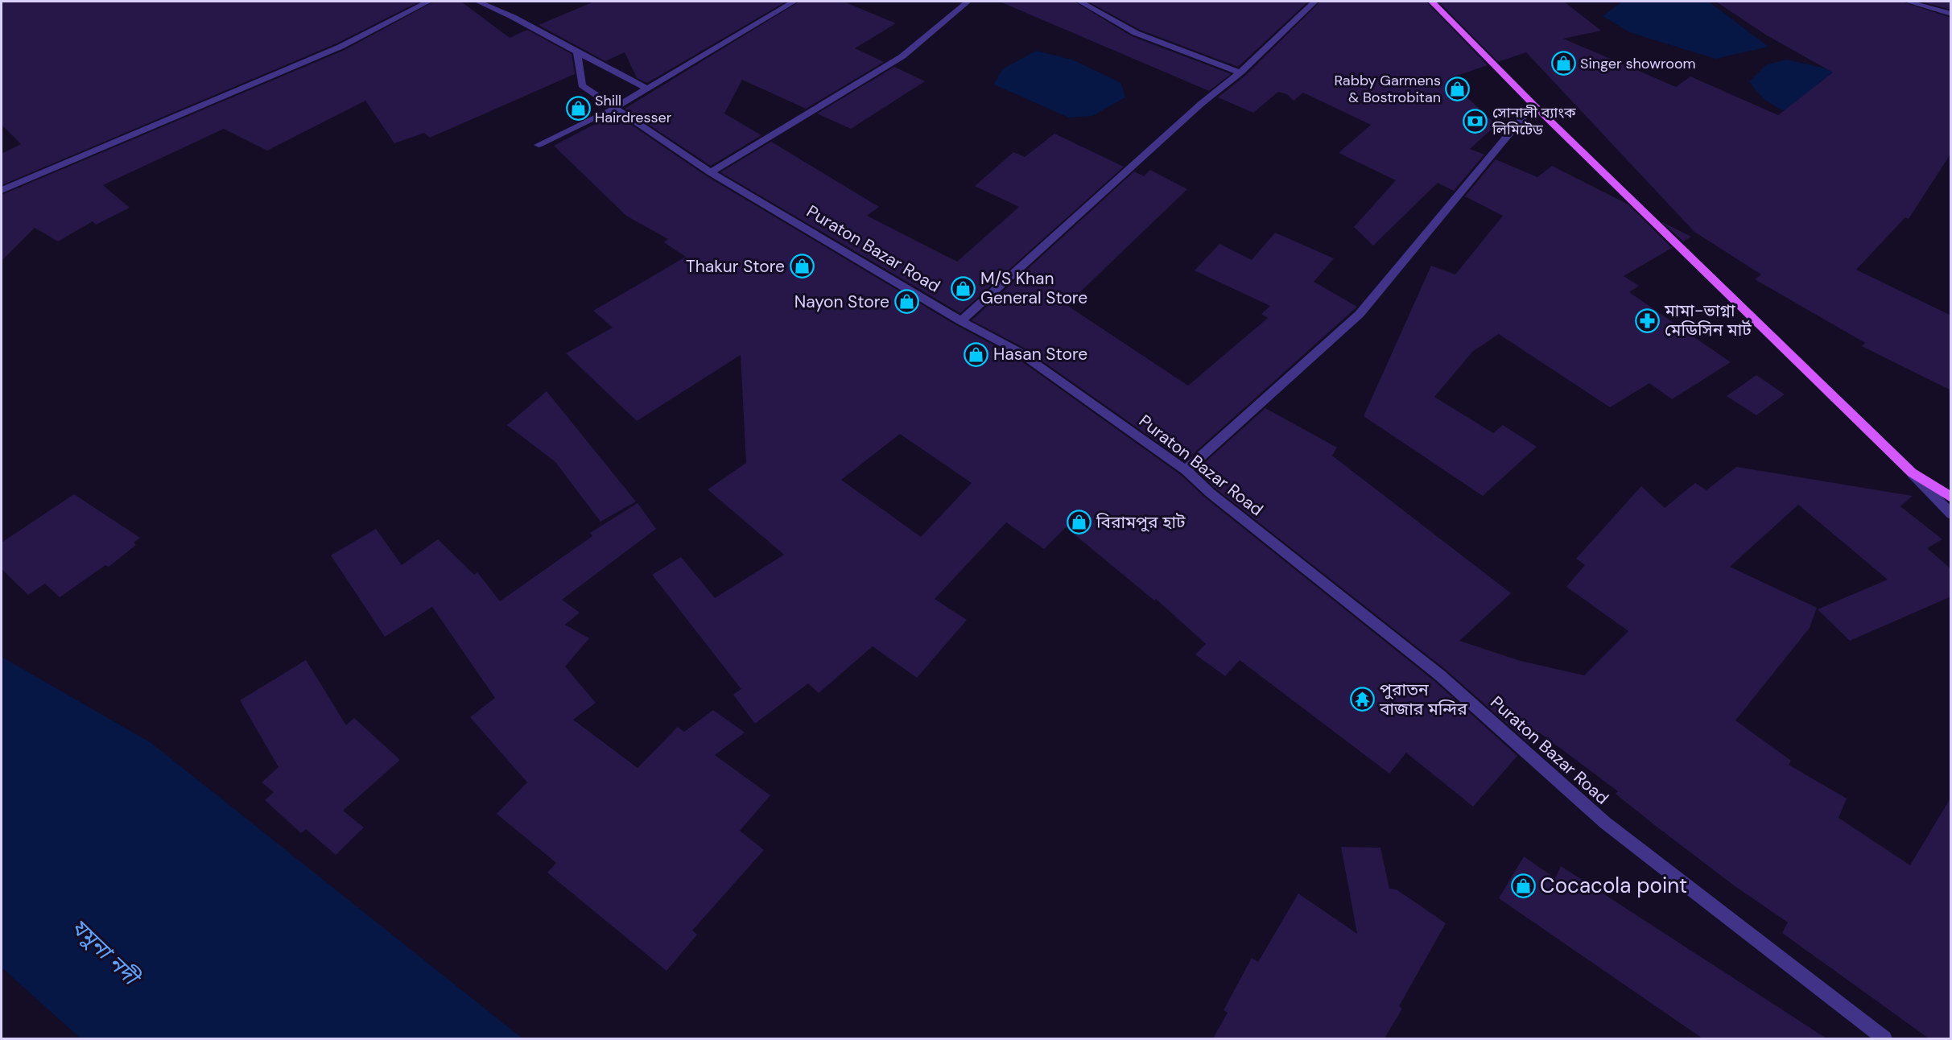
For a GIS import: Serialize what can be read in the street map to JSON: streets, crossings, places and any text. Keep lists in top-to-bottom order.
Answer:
{
  "streets": {
    "street": ["Puraton Bazar Road"]
  },
  "water": ["যমুনা নদী"],
  "places": {
    "shop": [
      "Singer showroom",
      "Rabby Garmens & Bostrobitan",
      "Shill Hairdresser",
      "Thakur Store",
      "M/S Khan General Store",
      "Nayon Store",
      "Hasan Store",
      "বিরামপুর হাট",
      "Cocacola point"
    ],
    "bank": ["সোনালী ব্যাংক লিমিটেড"],
    "pharmacy": ["মামা-ভাগ্না মেডিসিন মার্ট"],
    "temple": ["পুরাতন বাজার মন্দির"]
  }
}
